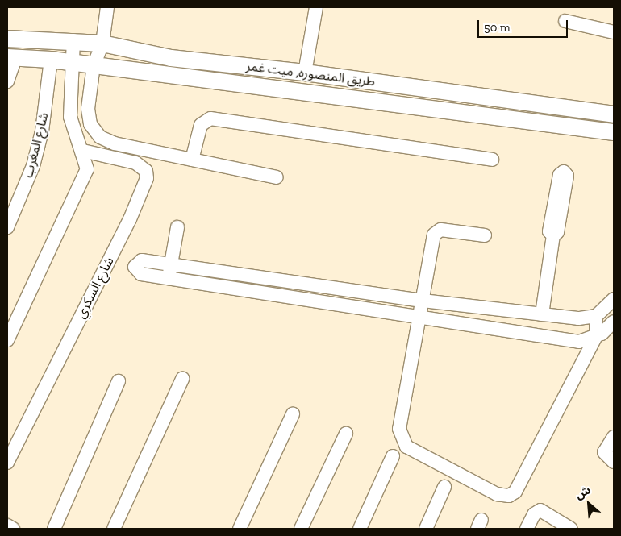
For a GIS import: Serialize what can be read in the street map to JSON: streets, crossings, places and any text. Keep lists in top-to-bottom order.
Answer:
{
  "streets": {
    "main road": ["طريق المنصوره, ميت غمر"],
    "street": ["شارع المغرب", "شارع السكري"]
  },
  "crossings": [
    ["طريق المنصوره, ميت غمر", "شارع المغرب"]
  ],
  "scale_bar": "50 m",
  "north": "top left"
}
